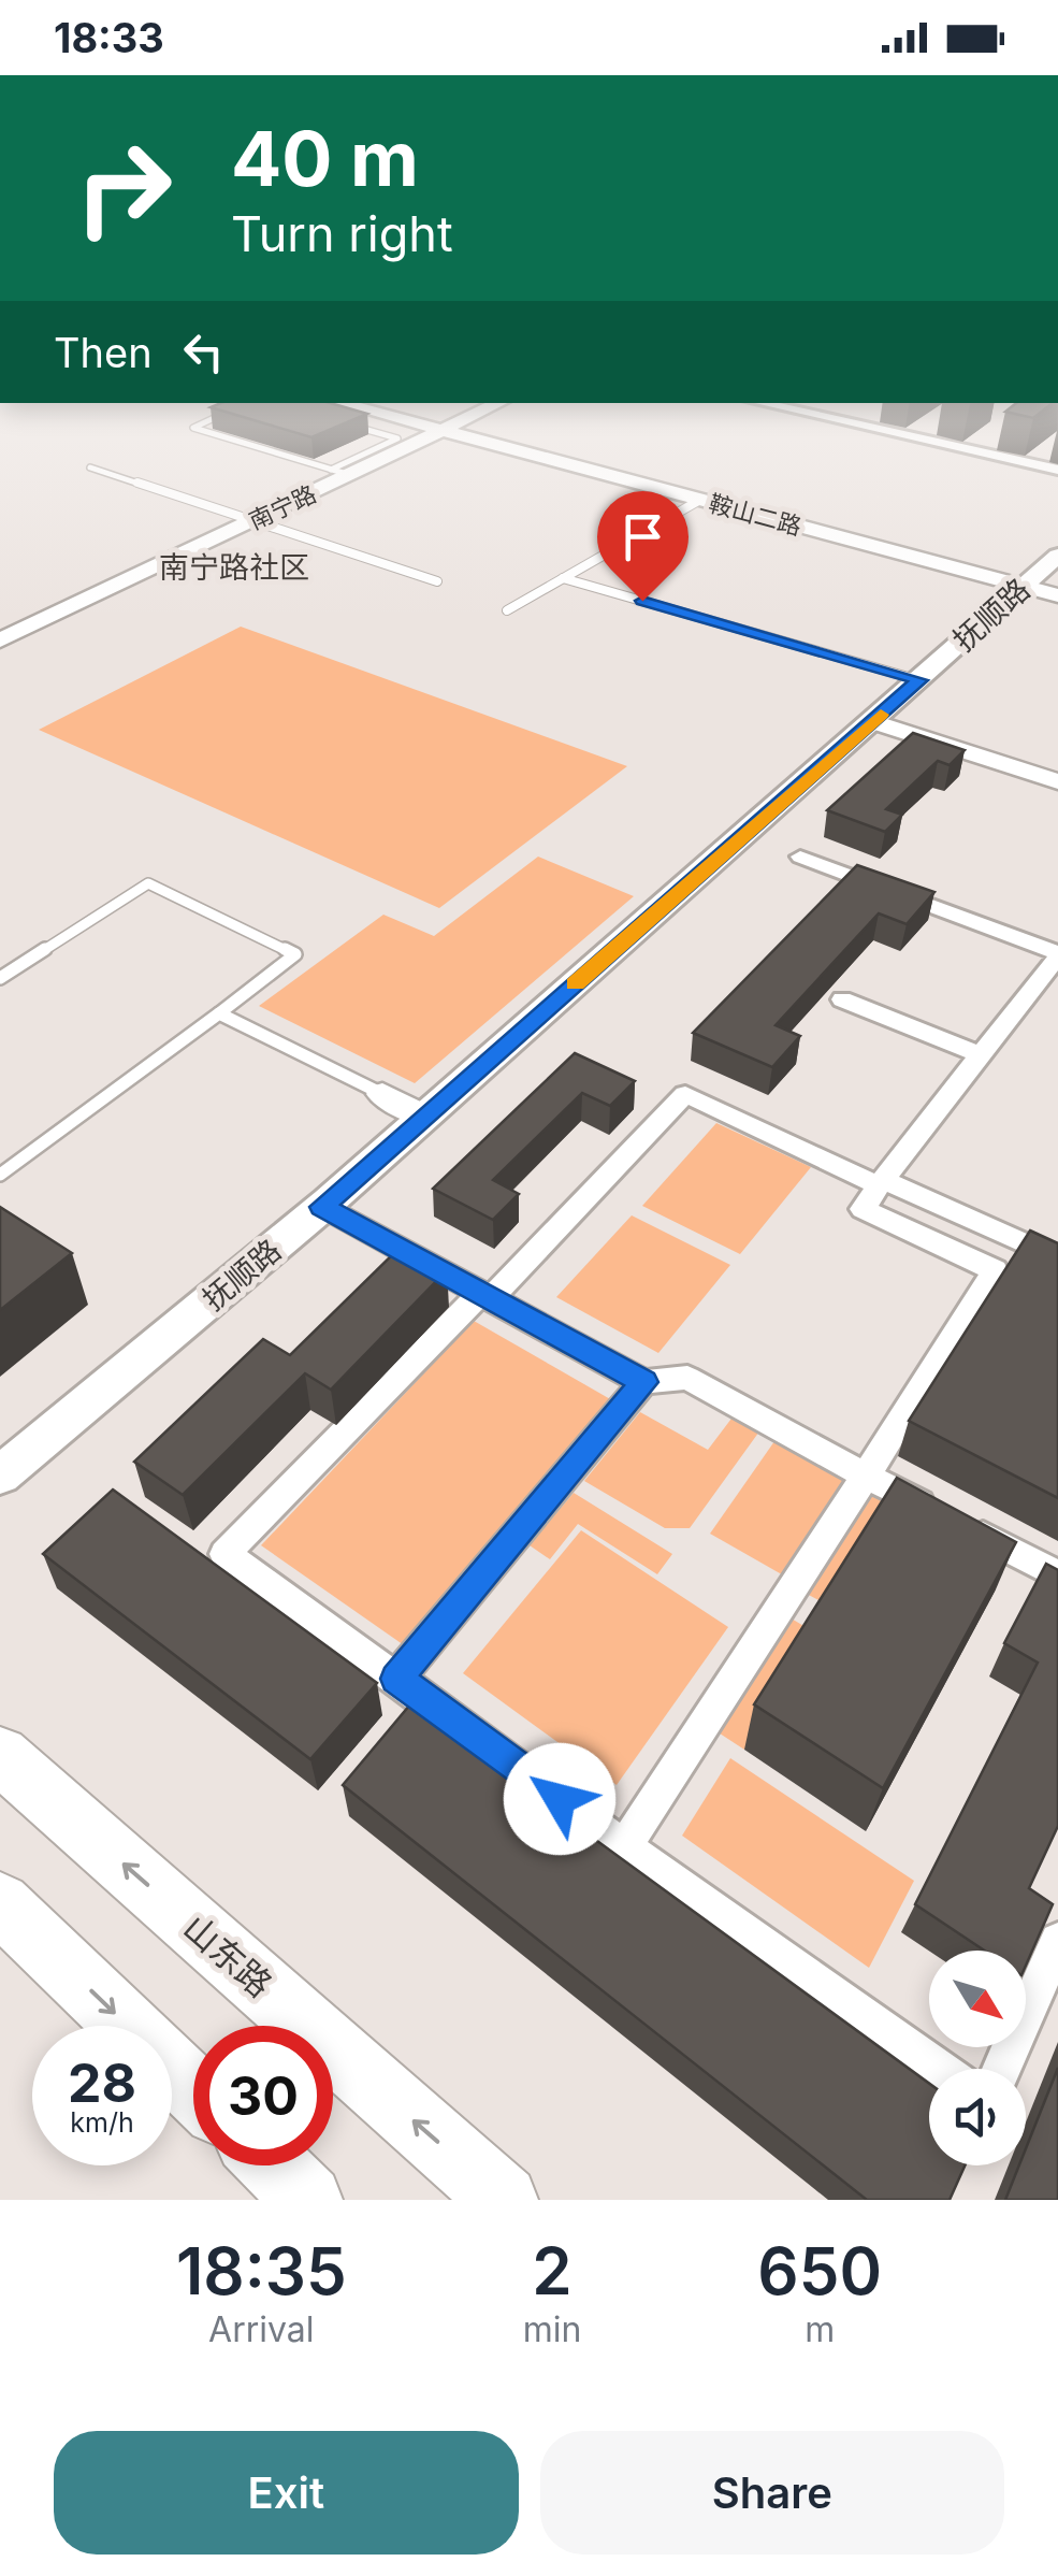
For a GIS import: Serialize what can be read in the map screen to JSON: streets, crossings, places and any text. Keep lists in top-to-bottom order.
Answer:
{
  "streets": {
    "main road": ["抚顺路", "山东路"],
    "street": ["南宁路", "鞍山二路"]
  },
  "crossings": [
    ["南宁路", "鞍山二路"],
    ["鞍山二路", "抚顺路"]
  ],
  "districts": ["南宁路社区"],
  "north": "bottom right",
  "page": {
    "status": "18:33",
    "turn": ["40 m", "Turn right"],
    "then": "Then",
    "speed": "28 km/h",
    "limit": "30",
    "eta": [
      "18:35",
      "Arrival",
      "2",
      "min",
      "650",
      "m"
    ],
    "buttons": ["Exit", "Share"]
  }
}
